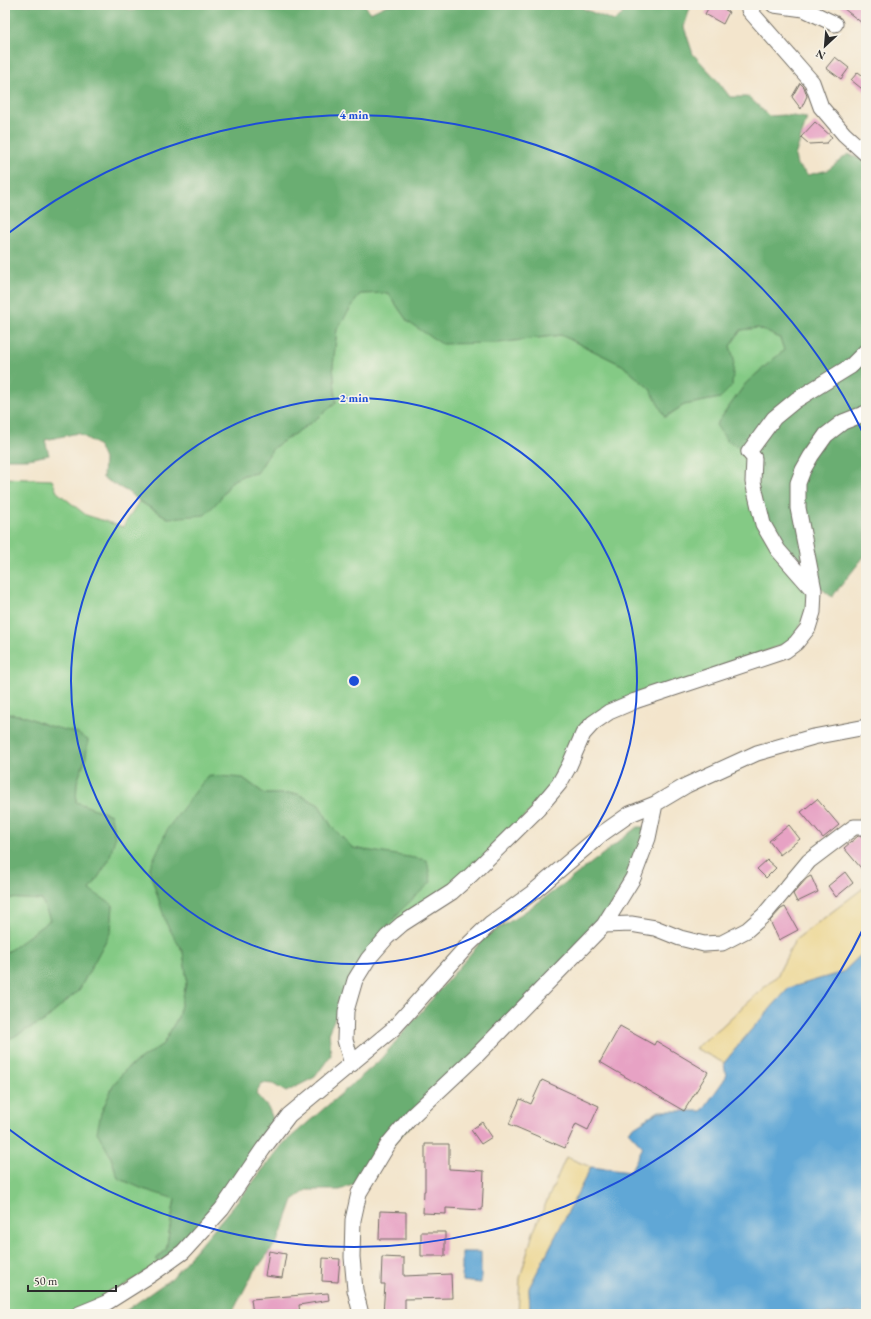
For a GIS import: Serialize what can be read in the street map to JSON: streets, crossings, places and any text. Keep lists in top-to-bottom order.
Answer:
{
  "scale_bar": "50 m",
  "north": "bottom left",
  "rings": ["4 min", "2 min"]
}
